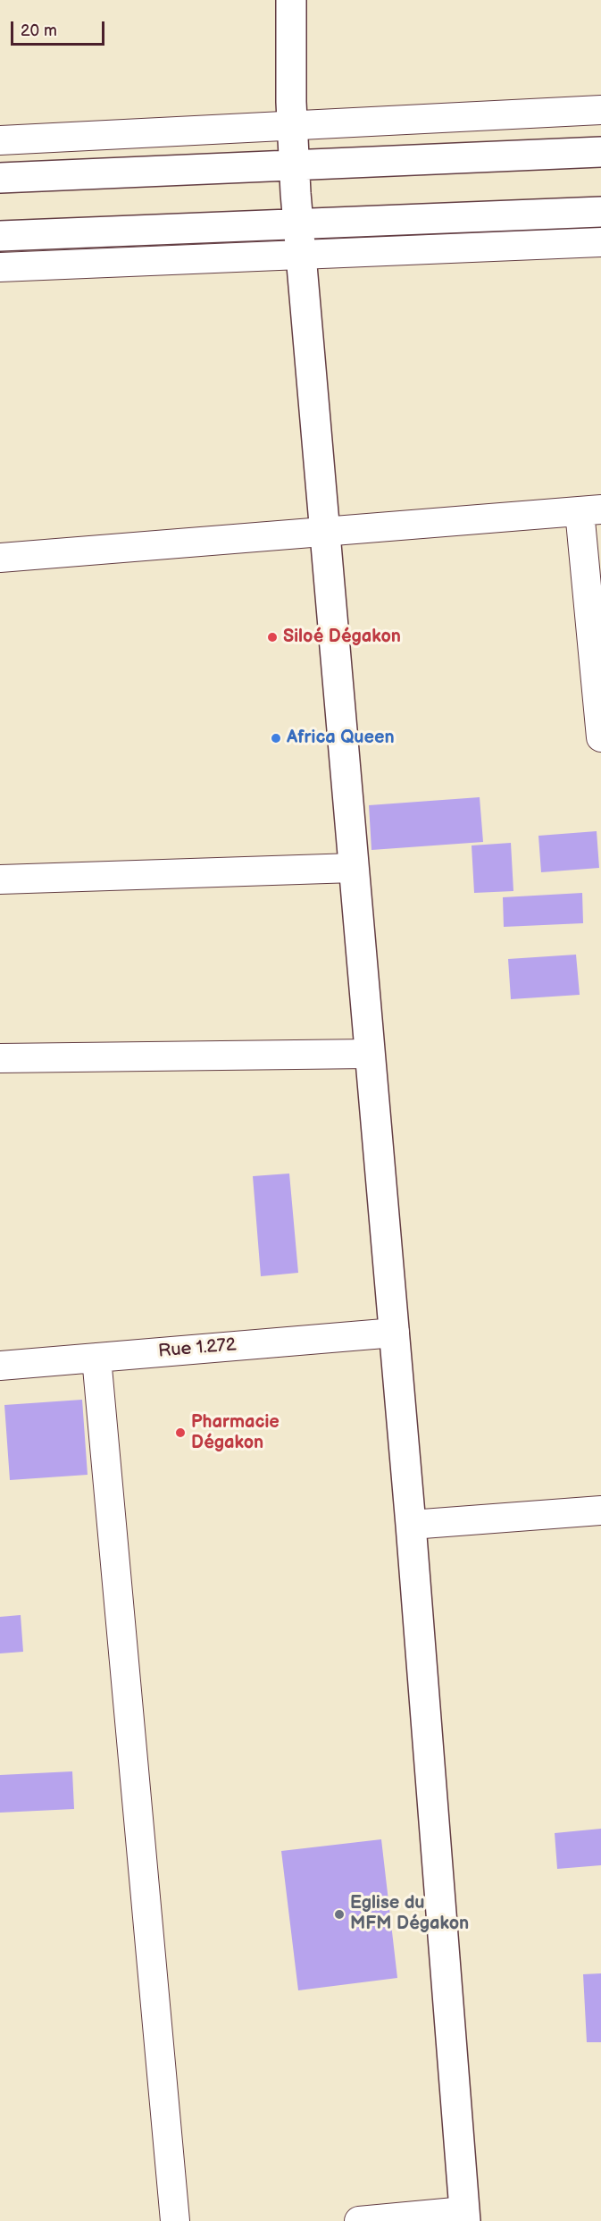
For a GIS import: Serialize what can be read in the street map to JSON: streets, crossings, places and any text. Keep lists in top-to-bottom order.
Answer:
{
  "streets": {
    "street": ["Rue 1.272"]
  },
  "places": [
    "Siloé Dégakon",
    "Africa Queen",
    "Pharmacie Dégakon",
    "Eglise du MFM Dégakon"
  ],
  "scale_bar": "20 m"
}
